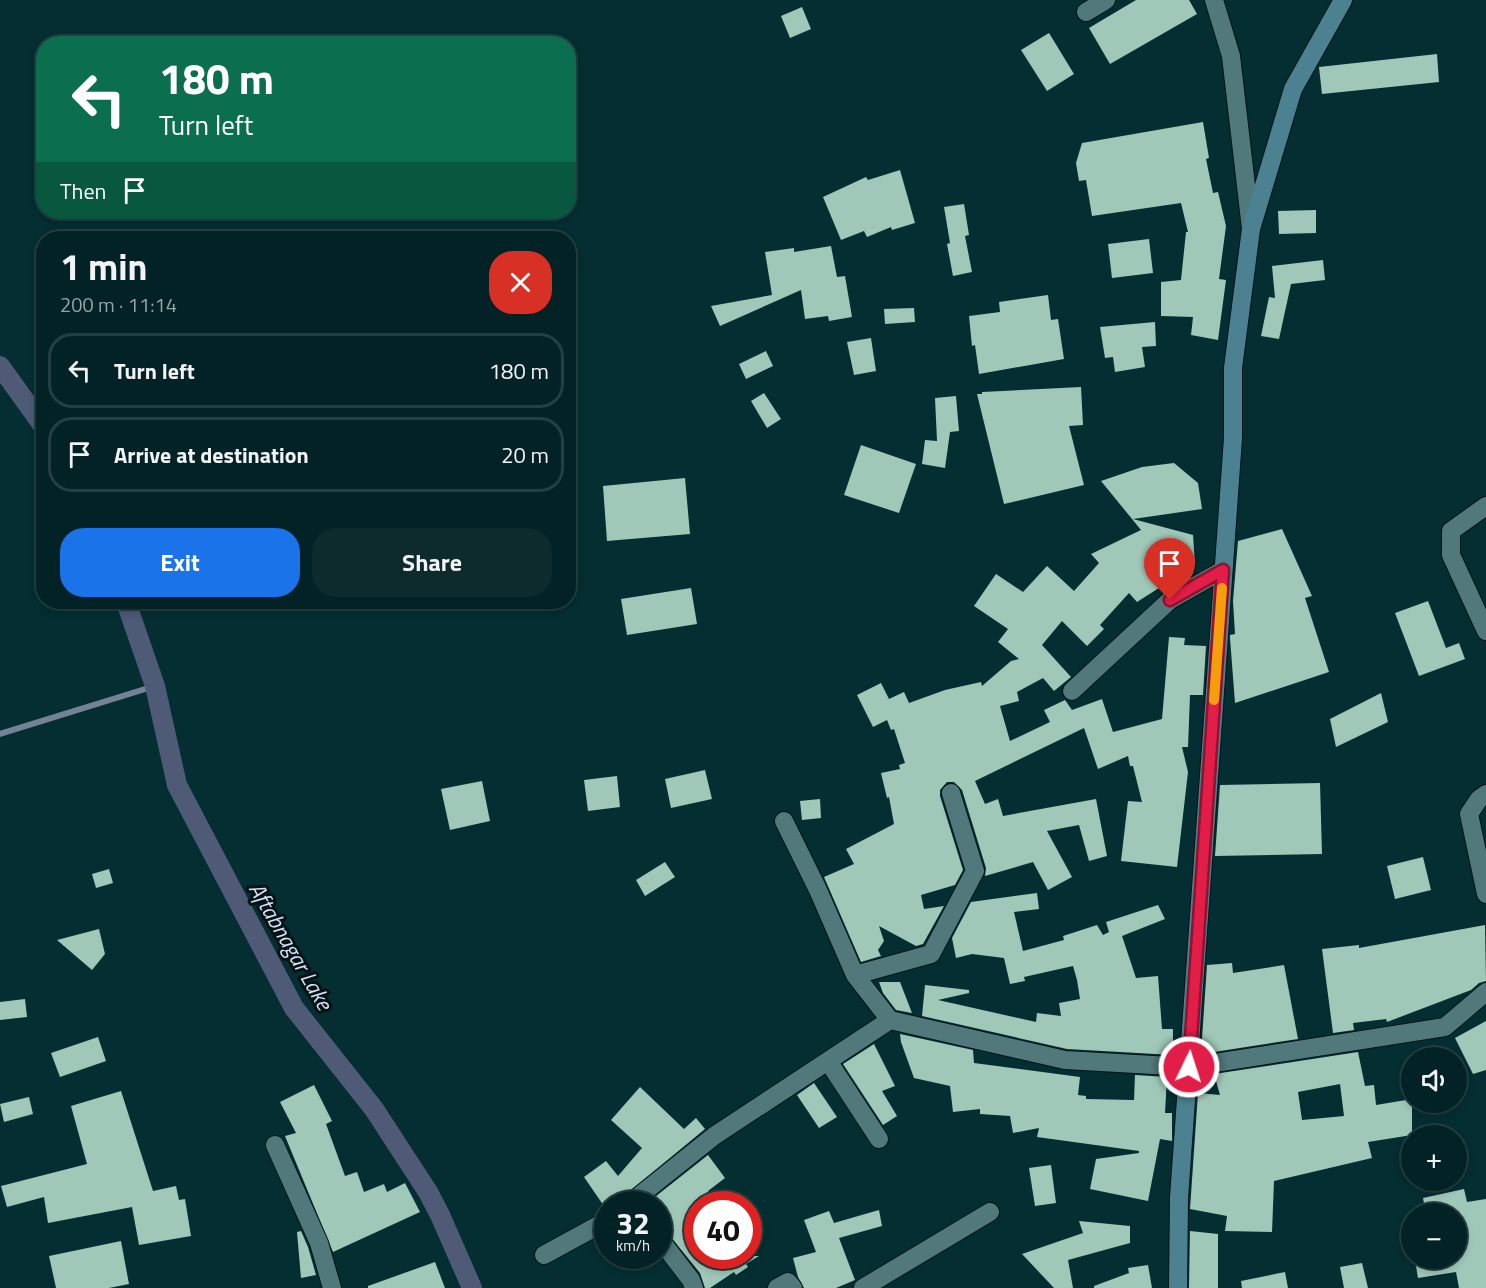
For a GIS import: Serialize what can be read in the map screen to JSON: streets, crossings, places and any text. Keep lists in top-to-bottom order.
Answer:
{
  "water": ["Aftabnagar Lake"],
  "page": {
    "turn": ["180 m", "Turn left"],
    "then": "Then",
    "heading": ["1 min", "200 m · 11:14"],
    "list": [
      {
        "name": "Turn left",
        "value": "180 m"
      },
      {
        "name": "Arrive at destination",
        "value": "20 m"
      }
    ],
    "buttons": ["Exit", "Share"],
    "map_buttons": ["+", "−"],
    "speed": "32 km/h",
    "limit": "40"
  }
}
